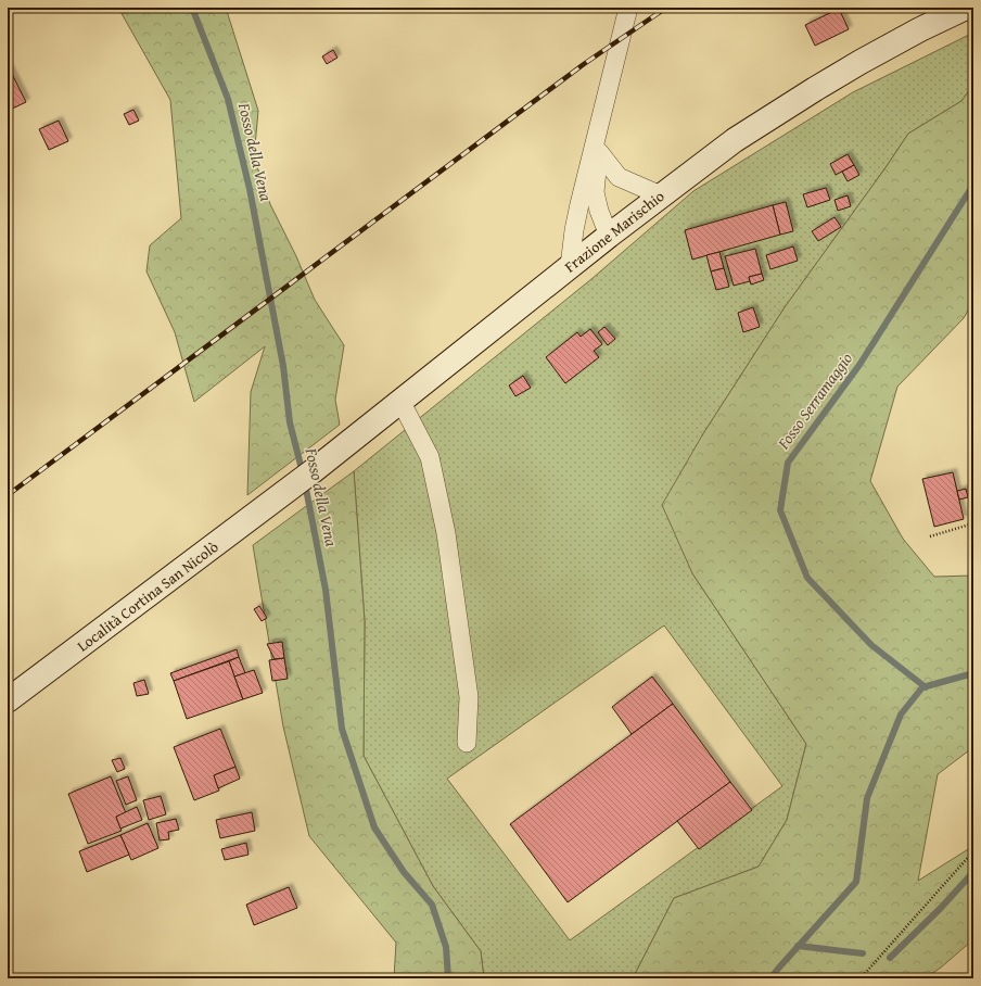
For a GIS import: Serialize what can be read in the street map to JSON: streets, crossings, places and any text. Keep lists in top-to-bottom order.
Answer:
{
  "streets": {
    "main road": ["Frazione Marischio", "Località Cortina San Nicolò"]
  },
  "crossings": [
    ["Frazione Marischio", "Località Cortina San Nicolò"]
  ],
  "water": ["Fosso della Vena", "Fosso Serramaggio"]
}
